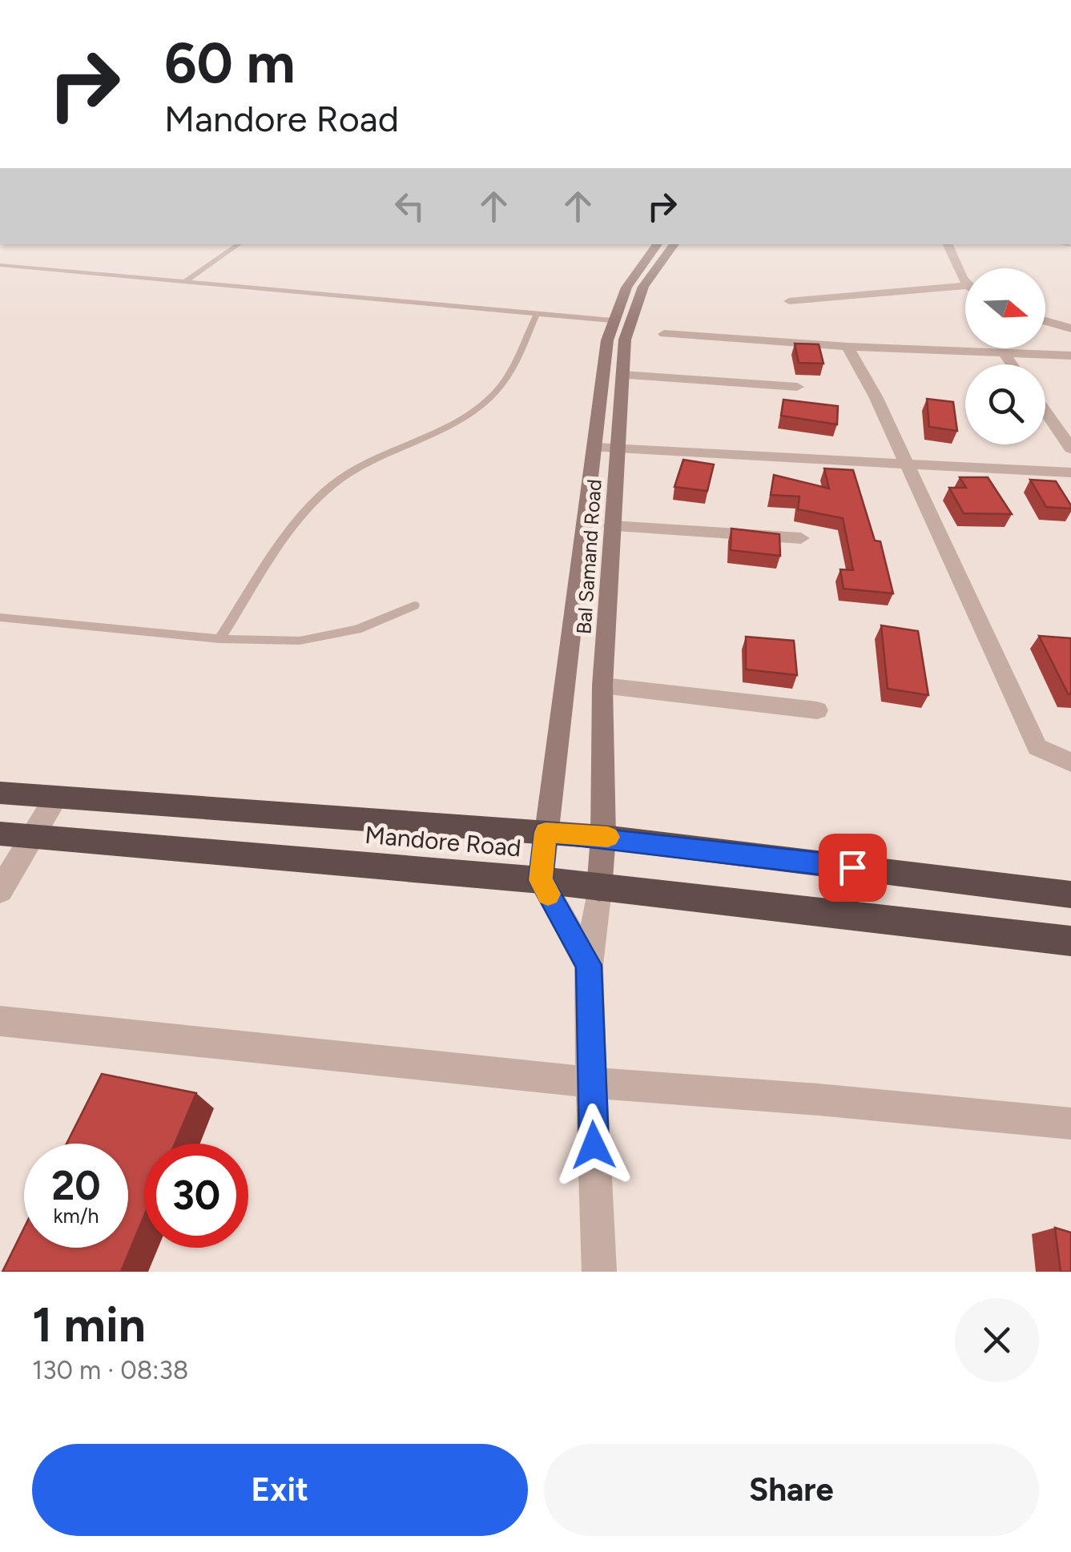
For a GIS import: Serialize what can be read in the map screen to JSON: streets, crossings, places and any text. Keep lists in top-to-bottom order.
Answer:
{
  "streets": {
    "highway": ["Mandore Road"],
    "main road": ["Bal Samand Road"]
  },
  "crossings": [
    ["Bal Samand Road", "Mandore Road"]
  ],
  "north": "right",
  "page": {
    "turn": ["60 m", "Mandore Road"],
    "speed": "20 km/h",
    "limit": "30",
    "heading": ["1 min", "130 m · 08:38"],
    "buttons": ["Exit", "Share"]
  }
}
